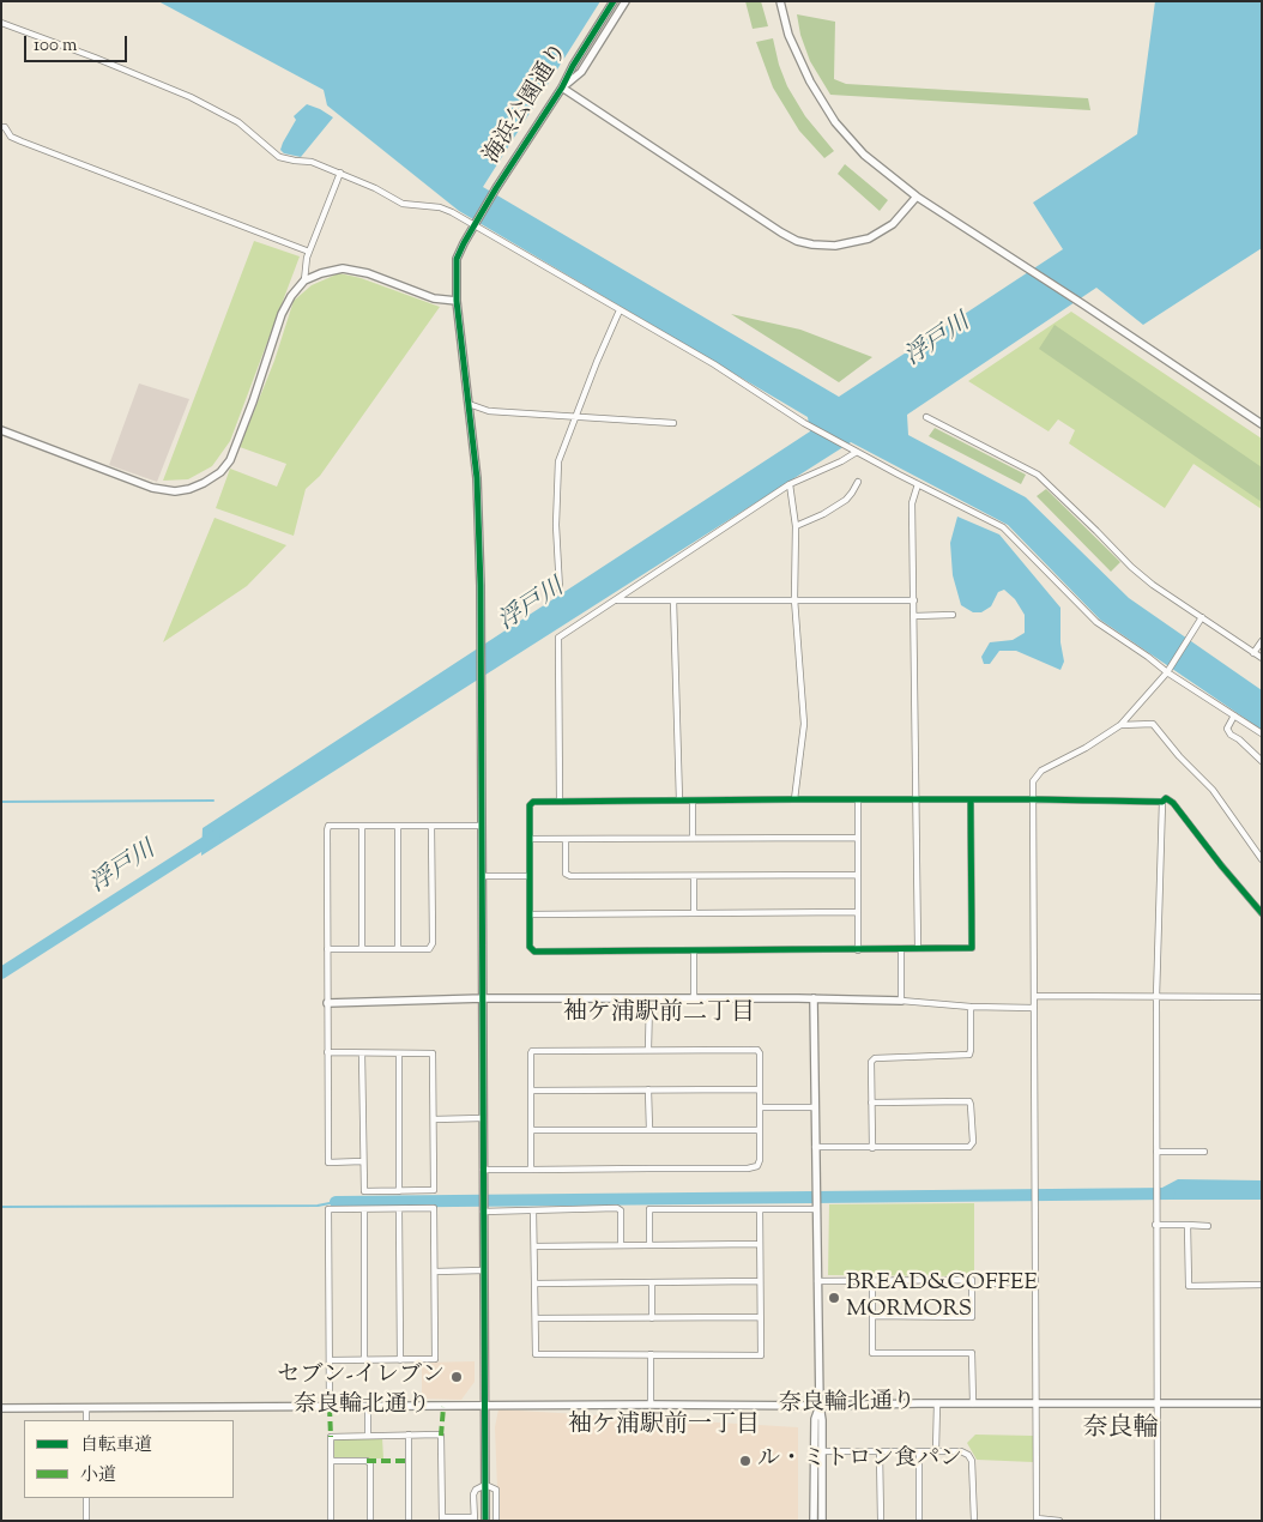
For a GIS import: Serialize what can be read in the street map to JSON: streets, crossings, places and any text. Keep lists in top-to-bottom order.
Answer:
{
  "streets": {
    "street": ["海浜公園通り", "奈良輪北通り"]
  },
  "crossings": [
    ["海浜公園通り", "奈良輪北通り"]
  ],
  "districts": ["袖ケ浦駅前二丁目", "袖ケ浦駅前一丁目", "奈良輪"],
  "water": ["浮戸川"],
  "places": ["BREAD&COFFEE MORMORS", "セブン-イレブン", "ル・ミトロン食パン"],
  "legend": ["自転車道", "小道"],
  "scale_bar": "100 m"
}
